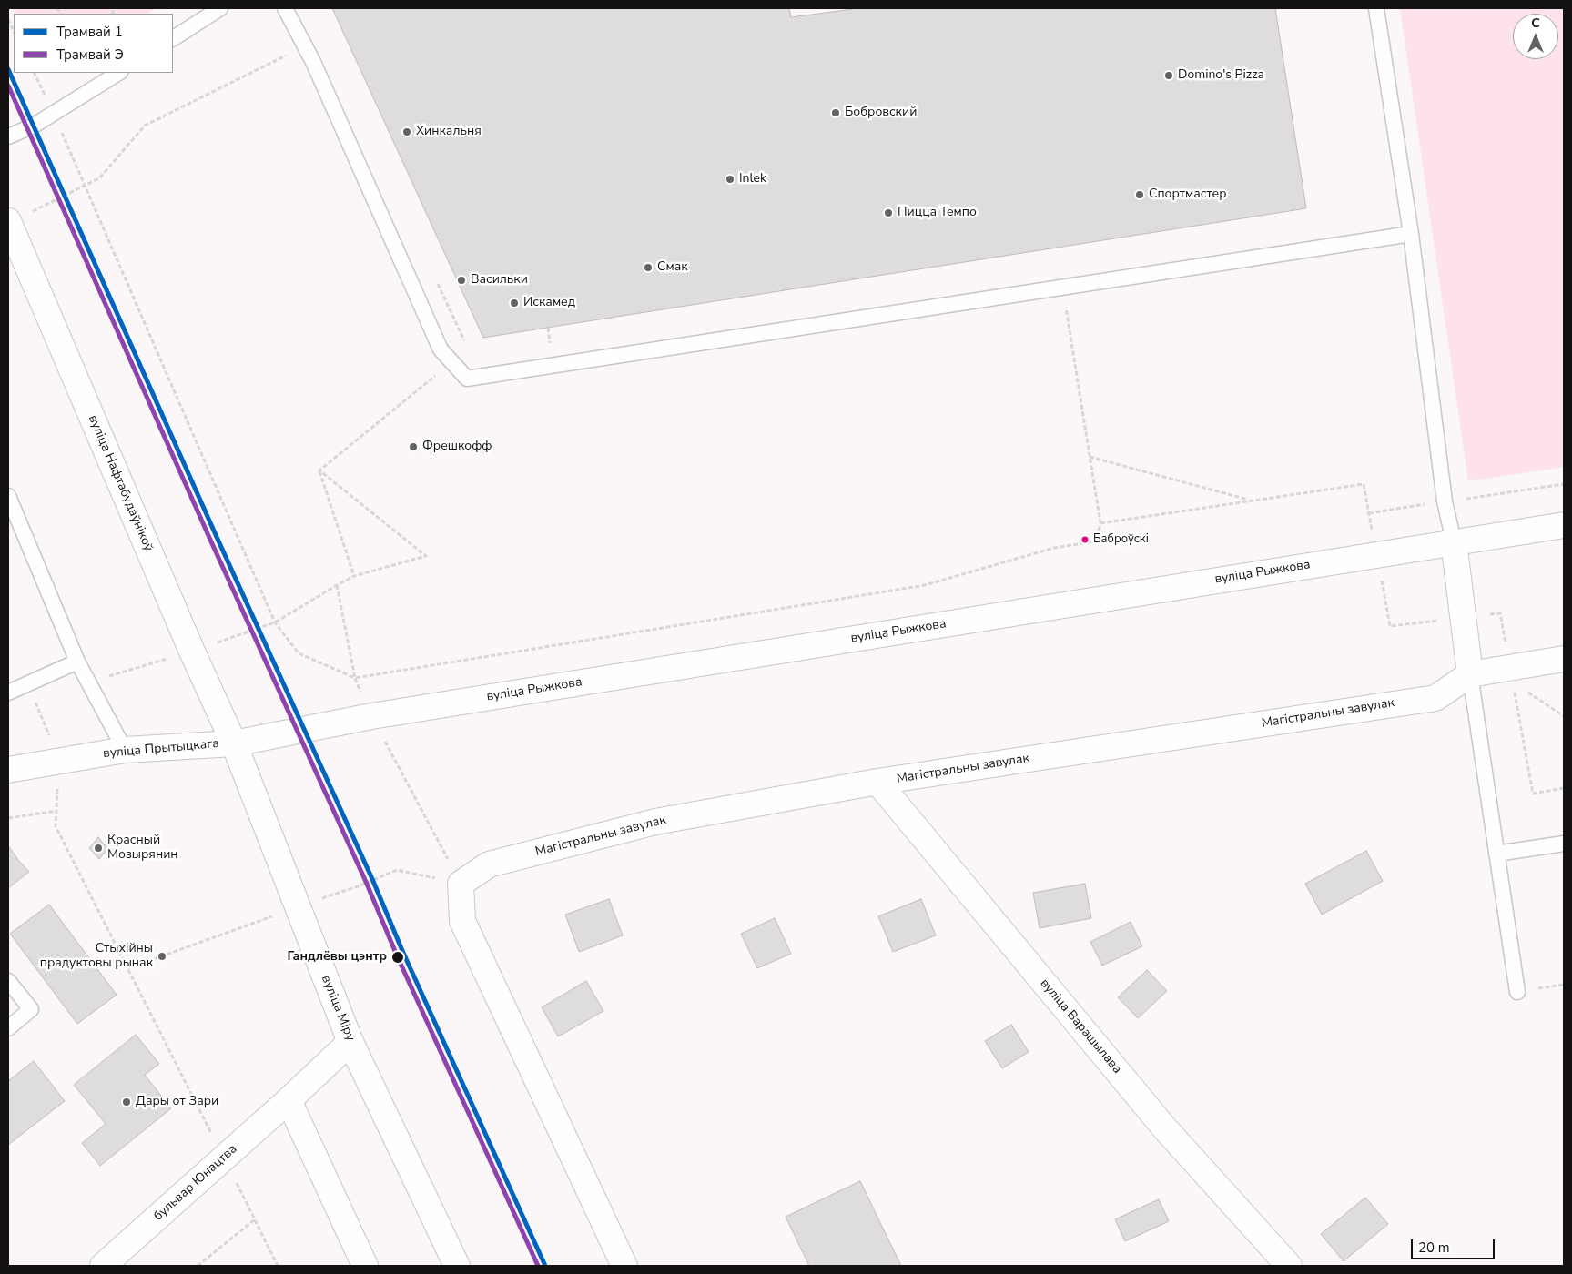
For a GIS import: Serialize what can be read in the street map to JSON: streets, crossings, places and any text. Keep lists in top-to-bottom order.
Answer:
{
  "streets": {
    "street": [
      "вуліца Нафтабудаўнікоў",
      "вуліца Рыжкова",
      "Магістральны завулак",
      "вуліца Прытыцкага",
      "вуліца Міру",
      "вуліца Варашылава",
      "бульвар Юнацтва"
    ]
  },
  "crossings": [
    ["вуліца Нафтабудаўнікоў", "вуліца Рыжкова"],
    ["вуліца Нафтабудаўнікоў", "вуліца Прытыцкага"],
    ["вуліца Нафтабудаўнікоў", "вуліца Міру"],
    ["вуліца Рыжкова", "вуліца Прытыцкага"],
    ["вуліца Рыжкова", "вуліца Міру"],
    ["Магістральны завулак", "вуліца Варашылава"],
    ["вуліца Прытыцкага", "вуліца Міру"],
    ["вуліца Міру", "бульвар Юнацтва"]
  ],
  "places": [
    "Domino's Pizza",
    "Бобровский",
    "Хинкальня",
    "Inlek",
    "Спортмастер",
    "Пицца Темпо",
    "Смак",
    "Васильки",
    "Искамед",
    "Фрешкофф",
    "Баброўскі",
    "Красный Мозырянин",
    "Стыхійны прадуктовы рынак",
    "Гандлёвы цэнтр",
    "Дары от Зари"
  ],
  "lines": ["tram line 1", "tram line Э"],
  "legend": ["Трамвай 1", "Трамвай Э"],
  "scale_bar": "20 m",
  "north": "top"
}
